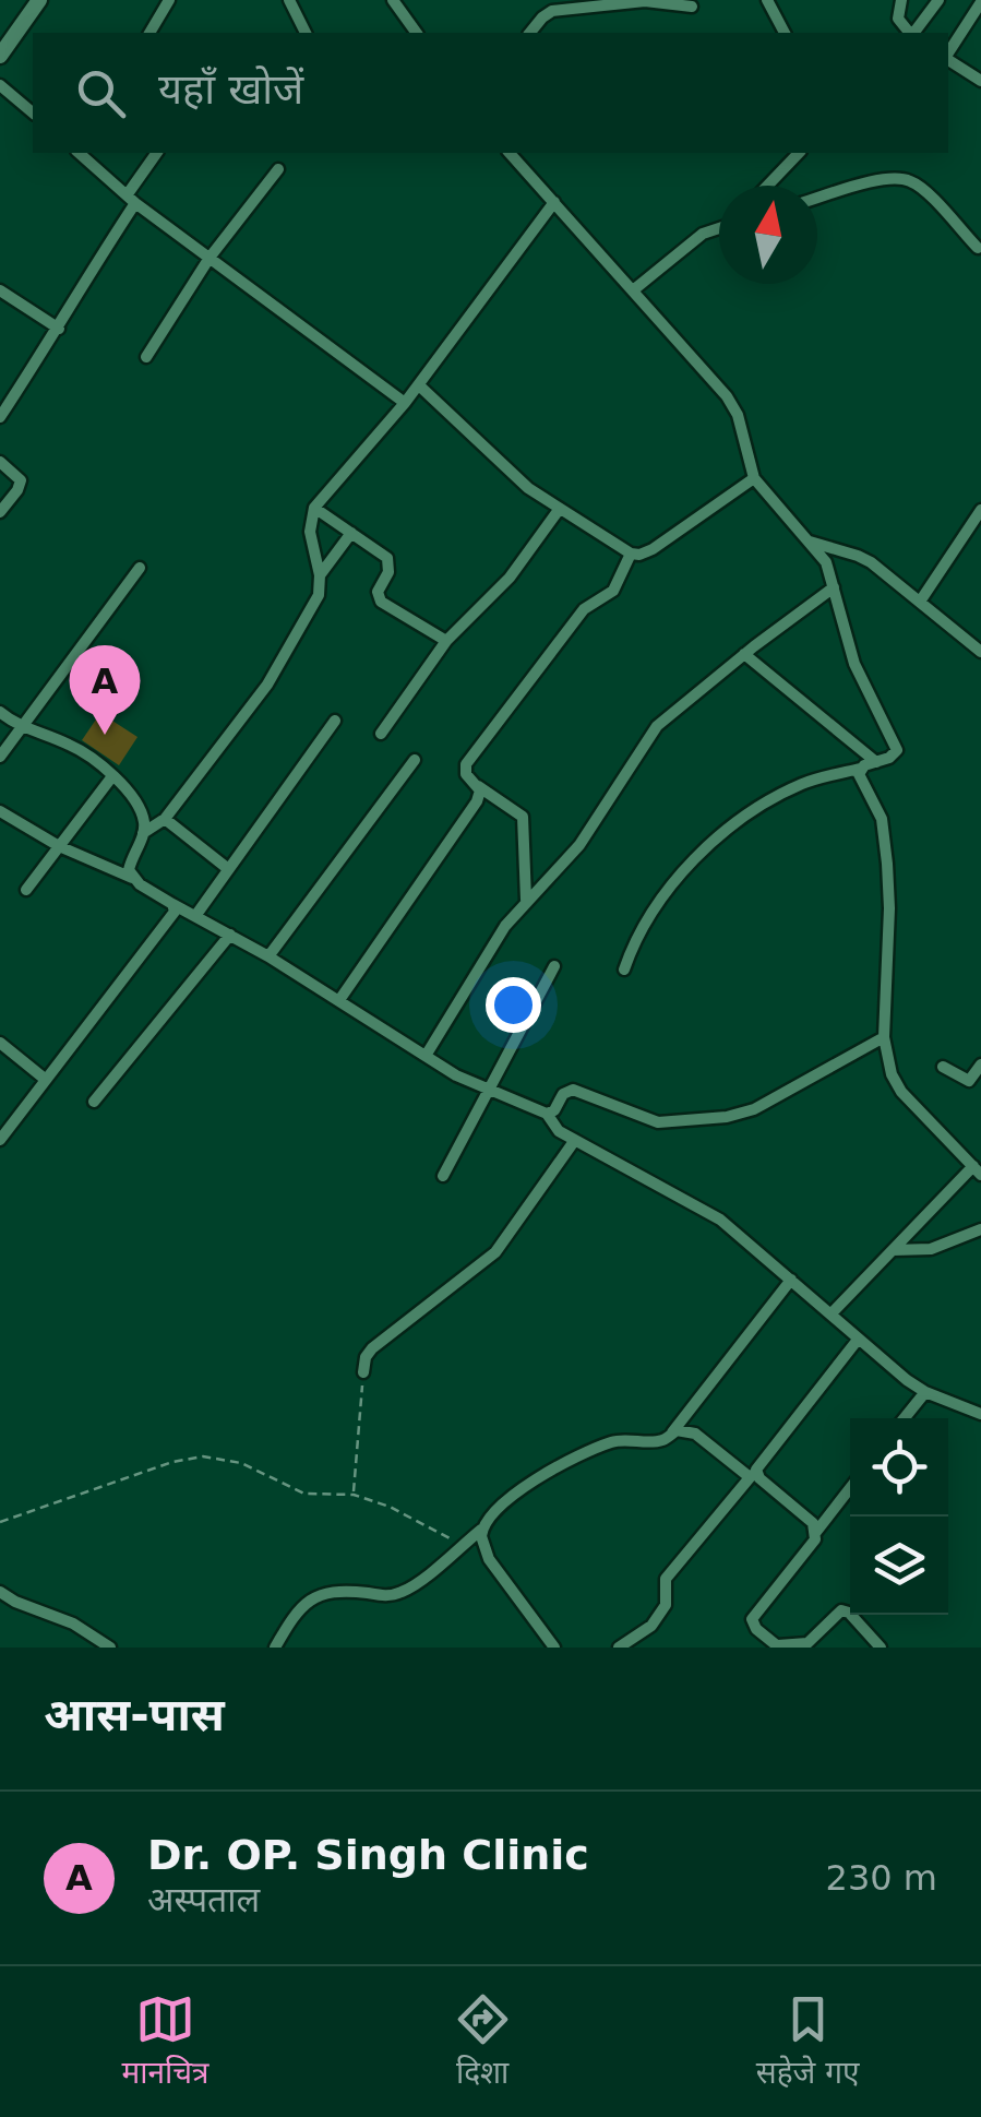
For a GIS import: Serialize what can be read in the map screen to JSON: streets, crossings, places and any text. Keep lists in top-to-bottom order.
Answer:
{
  "north": "top",
  "page": {
    "search": "यहाँ खोजें",
    "pins": "A",
    "heading": "आस-पास",
    "list": [
      {
        "mark": "A",
        "name": "Dr. OP. Singh Clinic",
        "note": "अस्पताल",
        "value": "230 m"
      }
    ],
    "nav": ["मानचित्र", "दिशा", "सहेजे गए"]
  }
}
